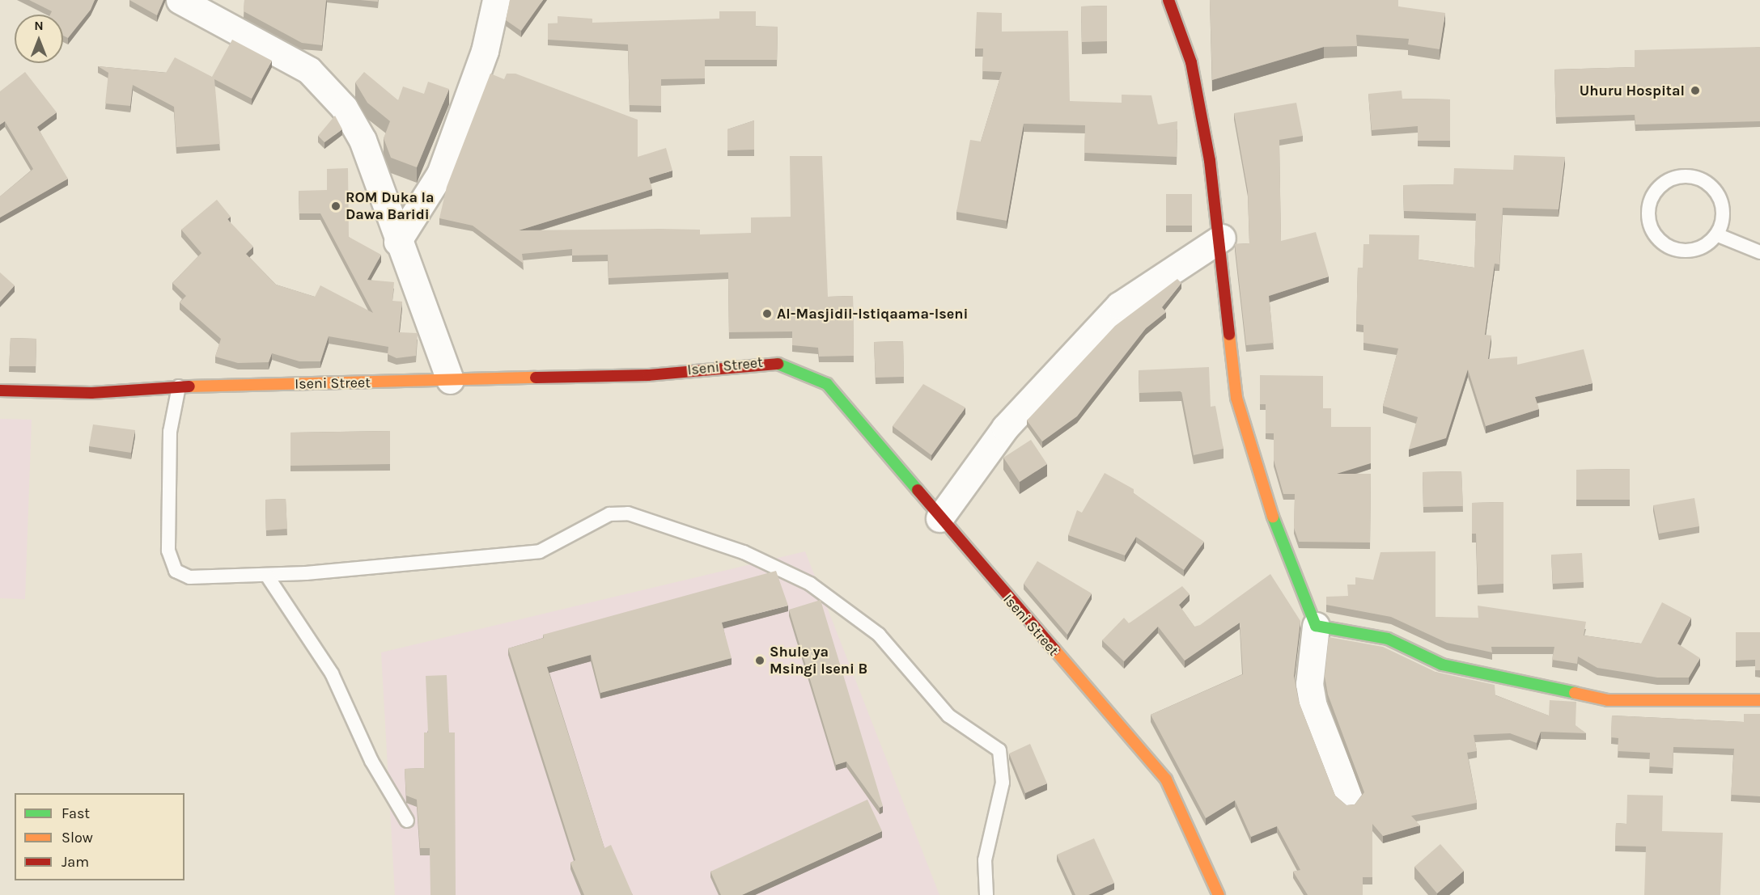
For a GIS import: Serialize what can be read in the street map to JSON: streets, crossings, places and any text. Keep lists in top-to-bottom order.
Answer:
{
  "streets": {
    "street": ["Iseni Street"]
  },
  "places": [
    "Uhuru Hospital",
    "ROM Duka la Dawa Baridi",
    "Al-Masjidil-Istiqaama-Iseni",
    "Shule ya Msingi Iseni B"
  ],
  "legend": ["Fast", "Slow", "Jam"],
  "north": "top"
}
